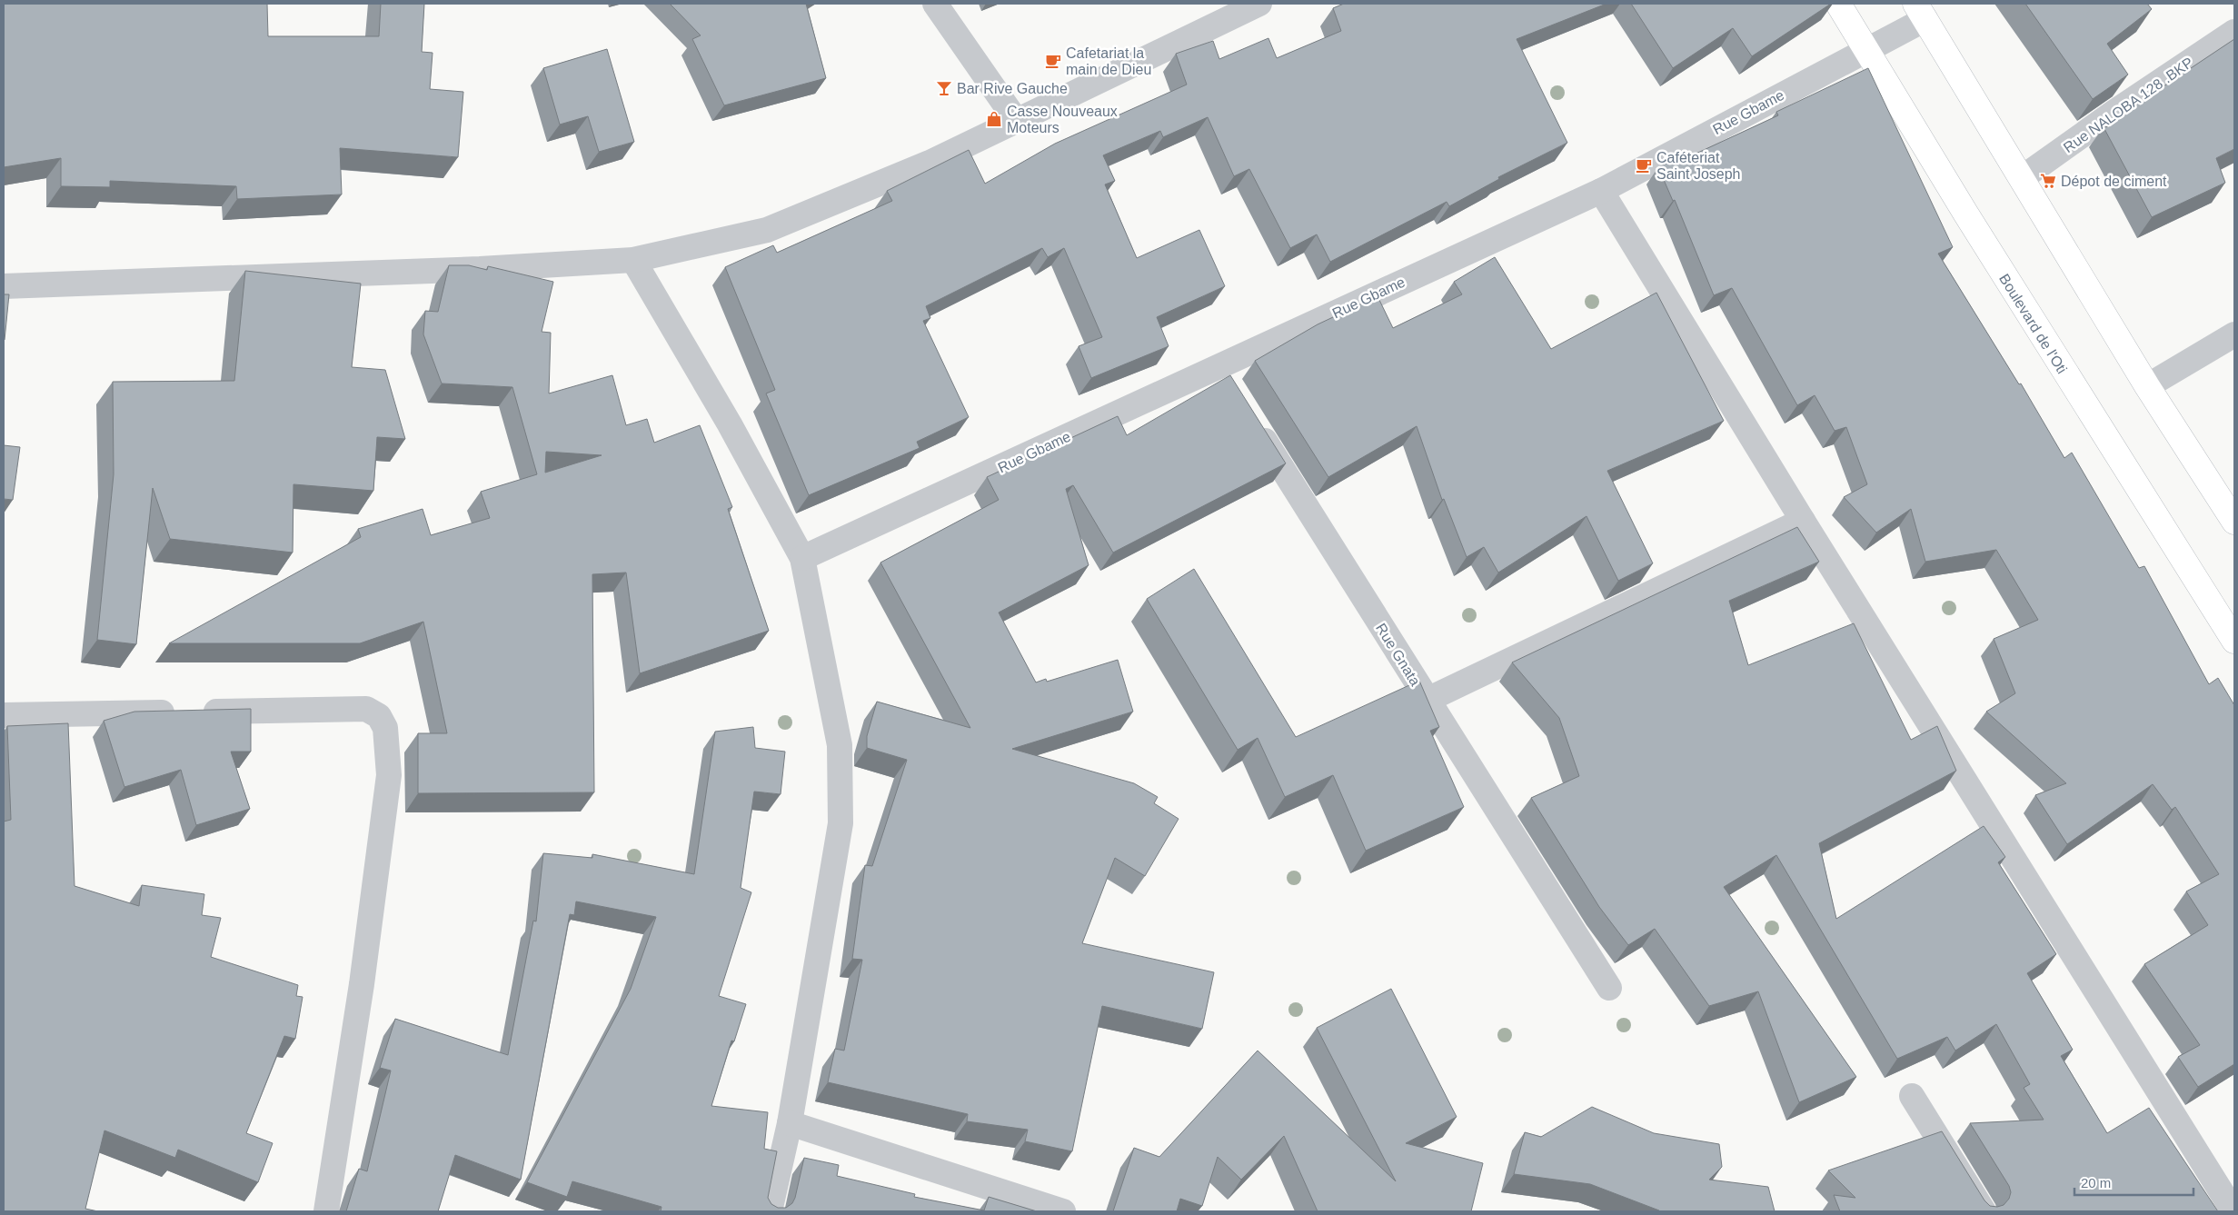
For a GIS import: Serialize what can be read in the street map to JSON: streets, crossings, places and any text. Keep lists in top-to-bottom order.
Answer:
{
  "streets": {
    "main road": ["Boulevard de l'Oti"],
    "street": ["Rue NALOBA 128 .BKP", "Rue Gbame", "Rue Gnata"]
  },
  "crossings": [
    ["Rue Gbame", "Boulevard de l'Oti"]
  ],
  "places": {
    "cafe": ["Cafetariat la main de Dieu", "Caféteriat Saint Joseph"],
    "bar": ["Bar Rive Gauche"],
    "shop": ["Casse Nouveaux Moteurs"],
    "supermarket": ["Dépot de ciment"]
  },
  "scale_bar": "20 m"
}
